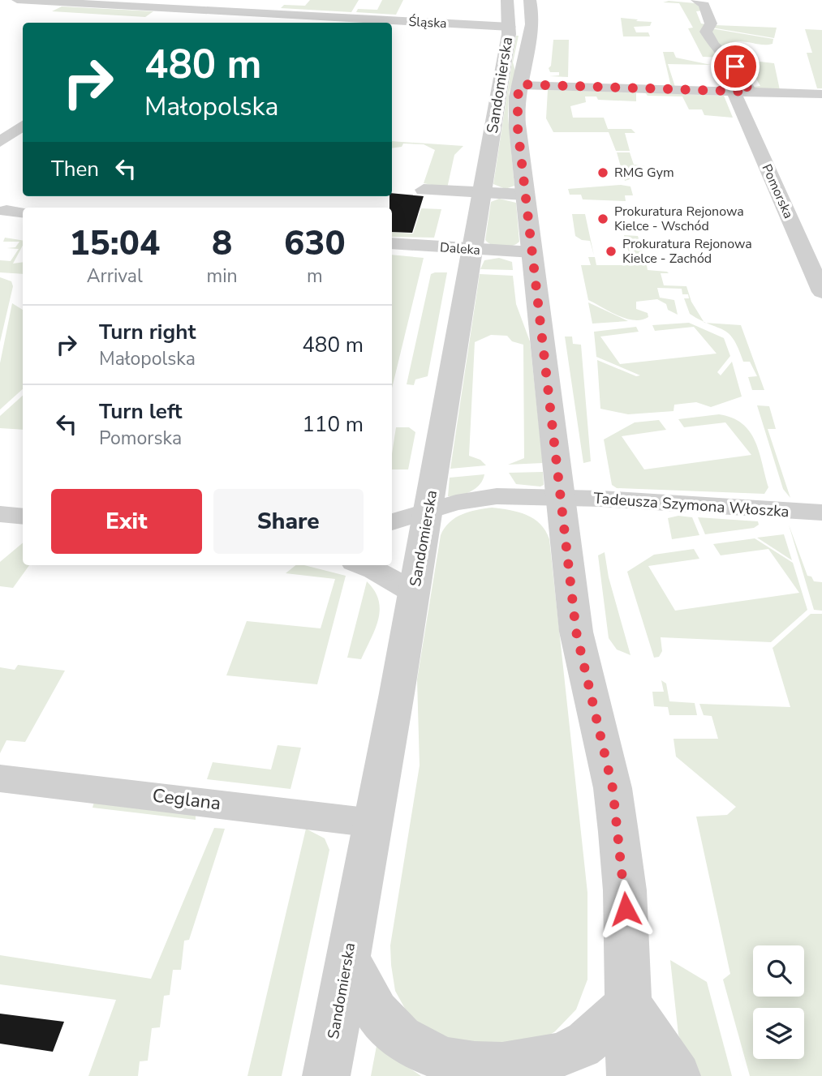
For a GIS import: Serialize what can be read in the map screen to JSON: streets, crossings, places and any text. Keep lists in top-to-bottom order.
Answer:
{
  "streets": {
    "street": [
      "Śląska",
      "Sandomierska",
      "Pomorska",
      "Daleka",
      "Tadeusza Szymona Włoszka",
      "Ceglana"
    ]
  },
  "crossings": [
    ["Śląska", "Sandomierska"],
    ["Sandomierska", "Daleka"],
    ["Sandomierska", "Tadeusza Szymona Włoszka"],
    ["Sandomierska", "Ceglana"]
  ],
  "places": ["RMG Gym", "Prokuratura Rejonowa Kielce - Wschód", "Prokuratura Rejonowa Kielce - Zachód"],
  "page": {
    "turn": ["480 m", "Małopolska"],
    "then": "Then",
    "eta": [
      "15:04",
      "Arrival",
      "8",
      "min",
      "630",
      "m"
    ],
    "list": [
      {
        "name": "Turn right",
        "note": "Małopolska",
        "value": "480 m"
      },
      {
        "name": "Turn left",
        "note": "Pomorska",
        "value": "110 m"
      }
    ],
    "buttons": ["Exit", "Share"]
  }
}
